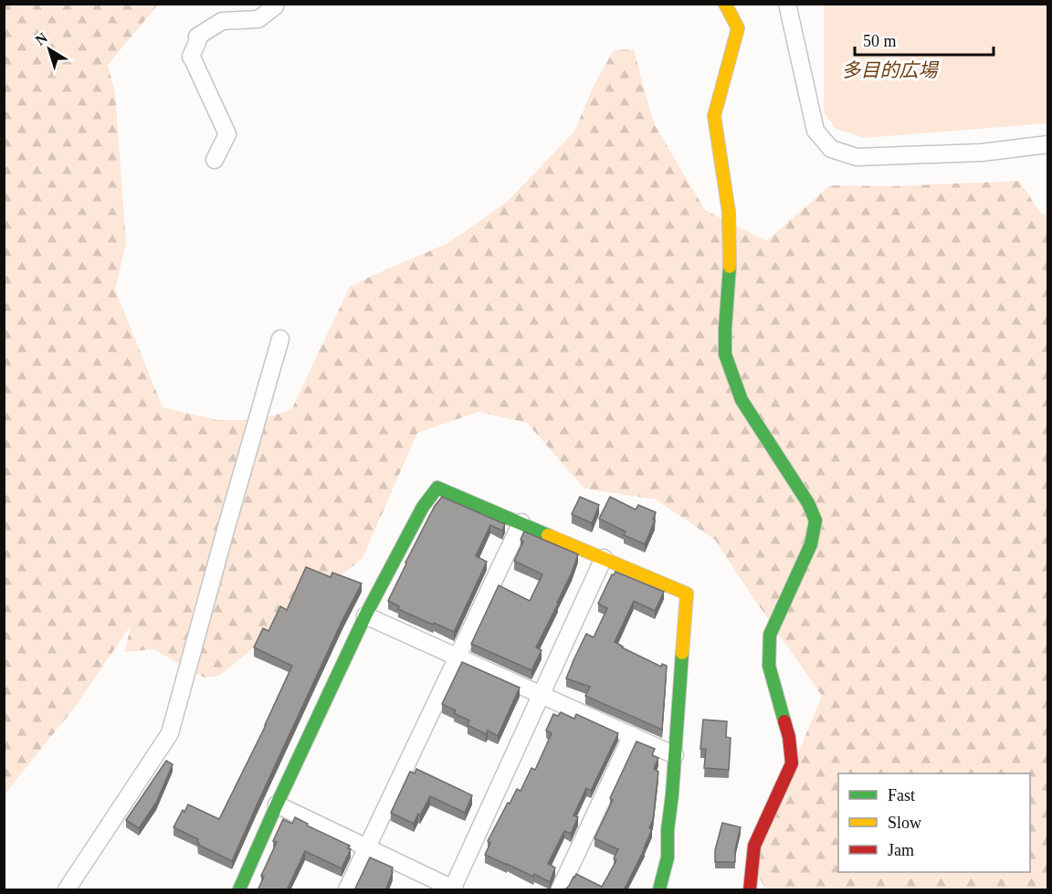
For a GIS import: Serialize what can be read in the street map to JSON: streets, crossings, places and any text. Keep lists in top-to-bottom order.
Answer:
{
  "parks": ["多目的広場"],
  "legend": ["Fast", "Slow", "Jam"],
  "scale_bar": "50 m",
  "north": "top left"
}
